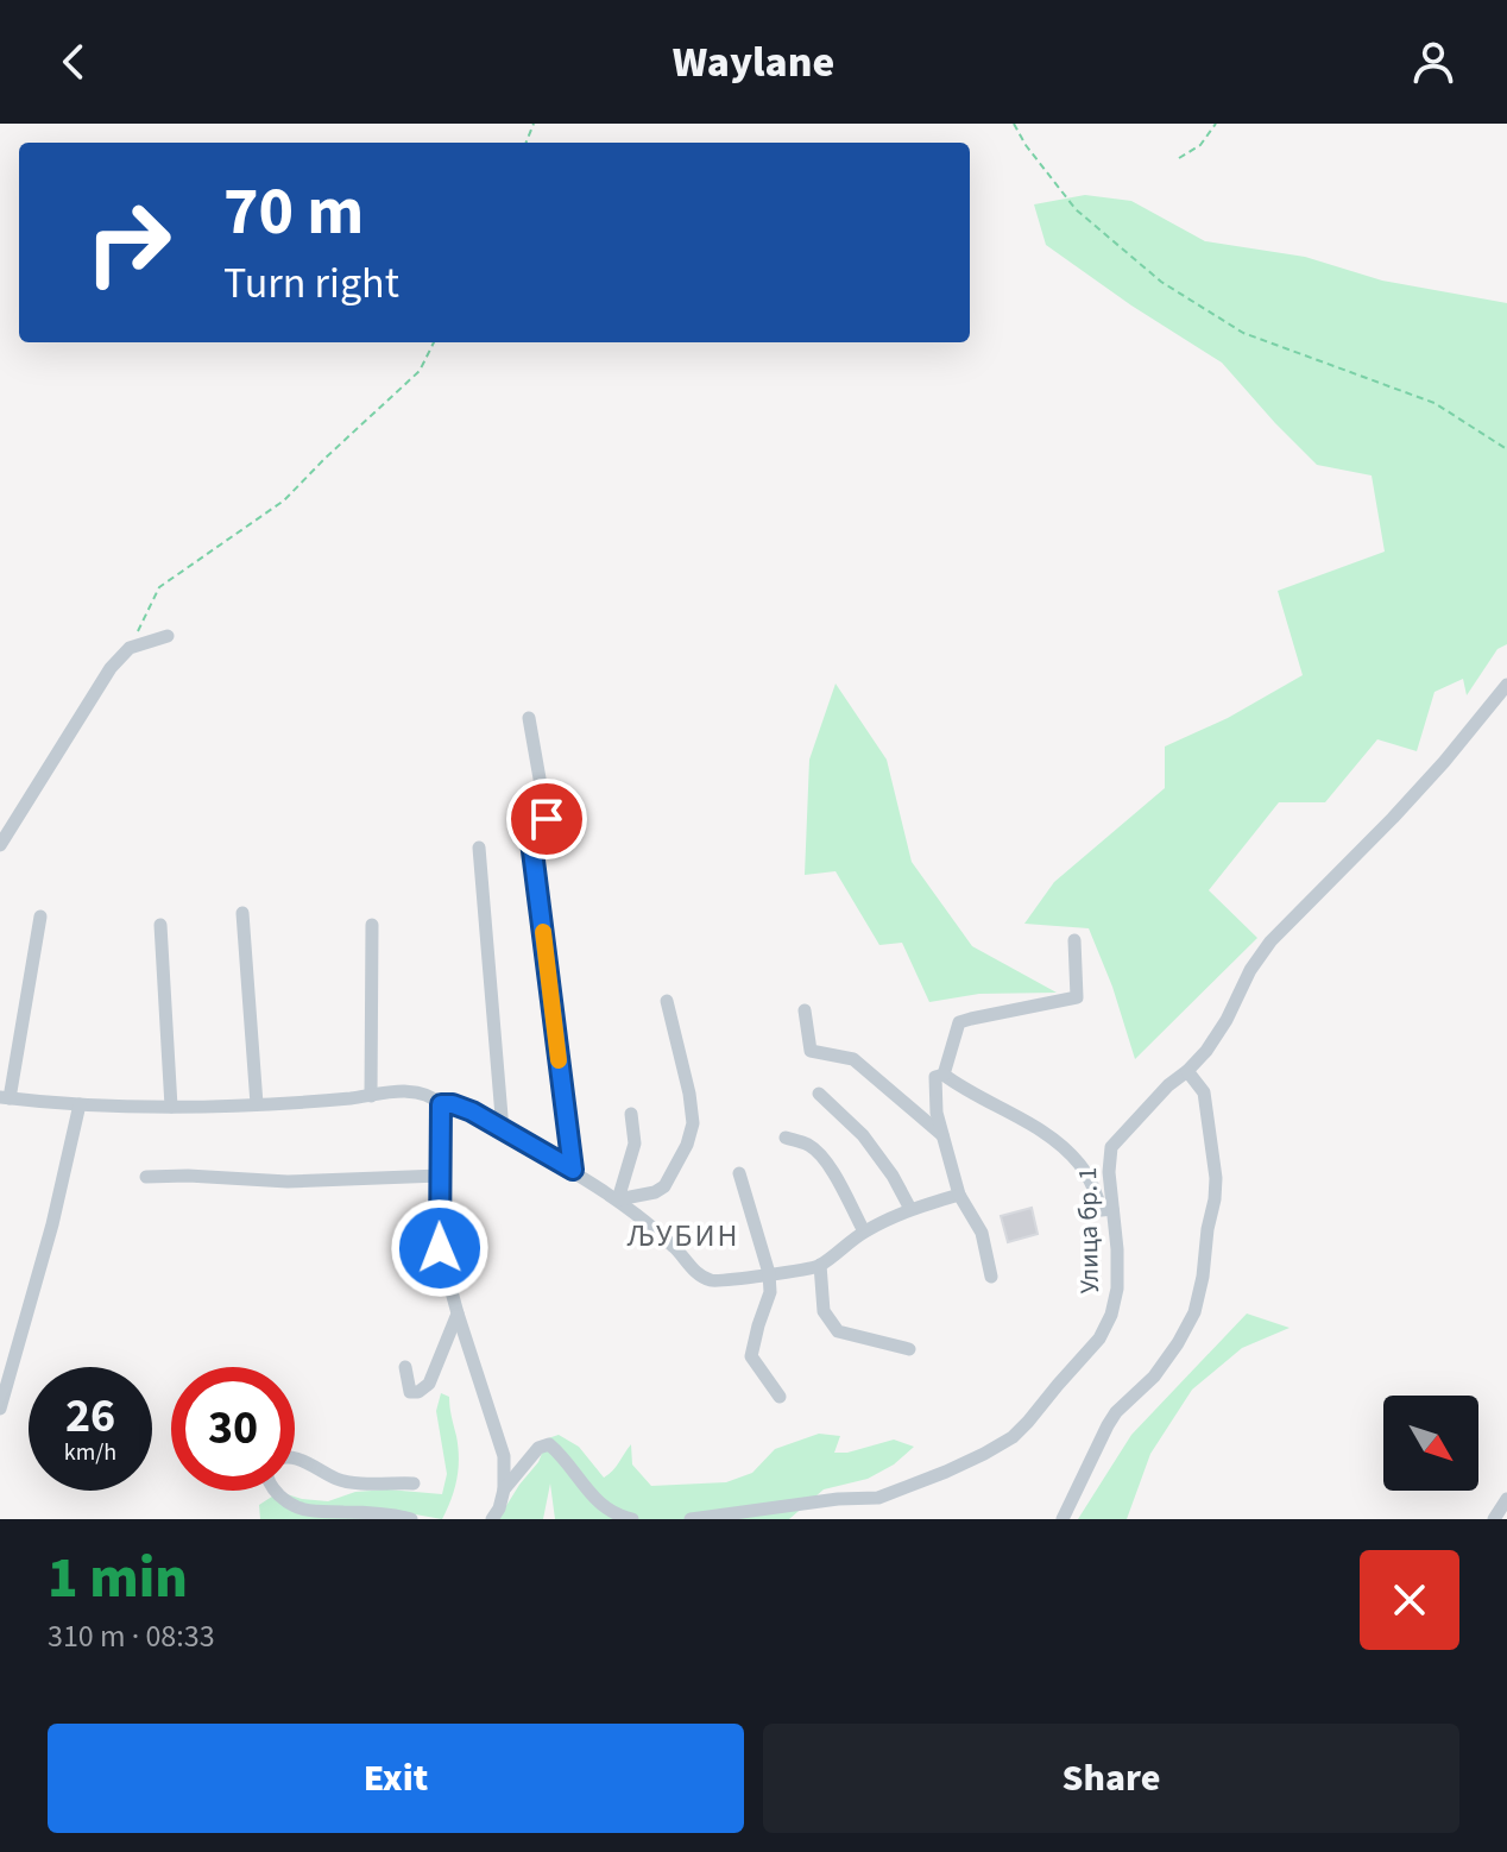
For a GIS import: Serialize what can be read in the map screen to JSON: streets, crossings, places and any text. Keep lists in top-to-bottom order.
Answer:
{
  "streets": {
    "street": ["Улица бр. 1"]
  },
  "districts": ["ЉУБИН"],
  "north": "bottom right",
  "page": {
    "header": "Waylane",
    "turn": ["70 m", "Turn right"],
    "speed": "26 km/h",
    "limit": "30",
    "heading": ["1 min", "310 m · 08:33"],
    "buttons": ["Exit", "Share"]
  }
}
